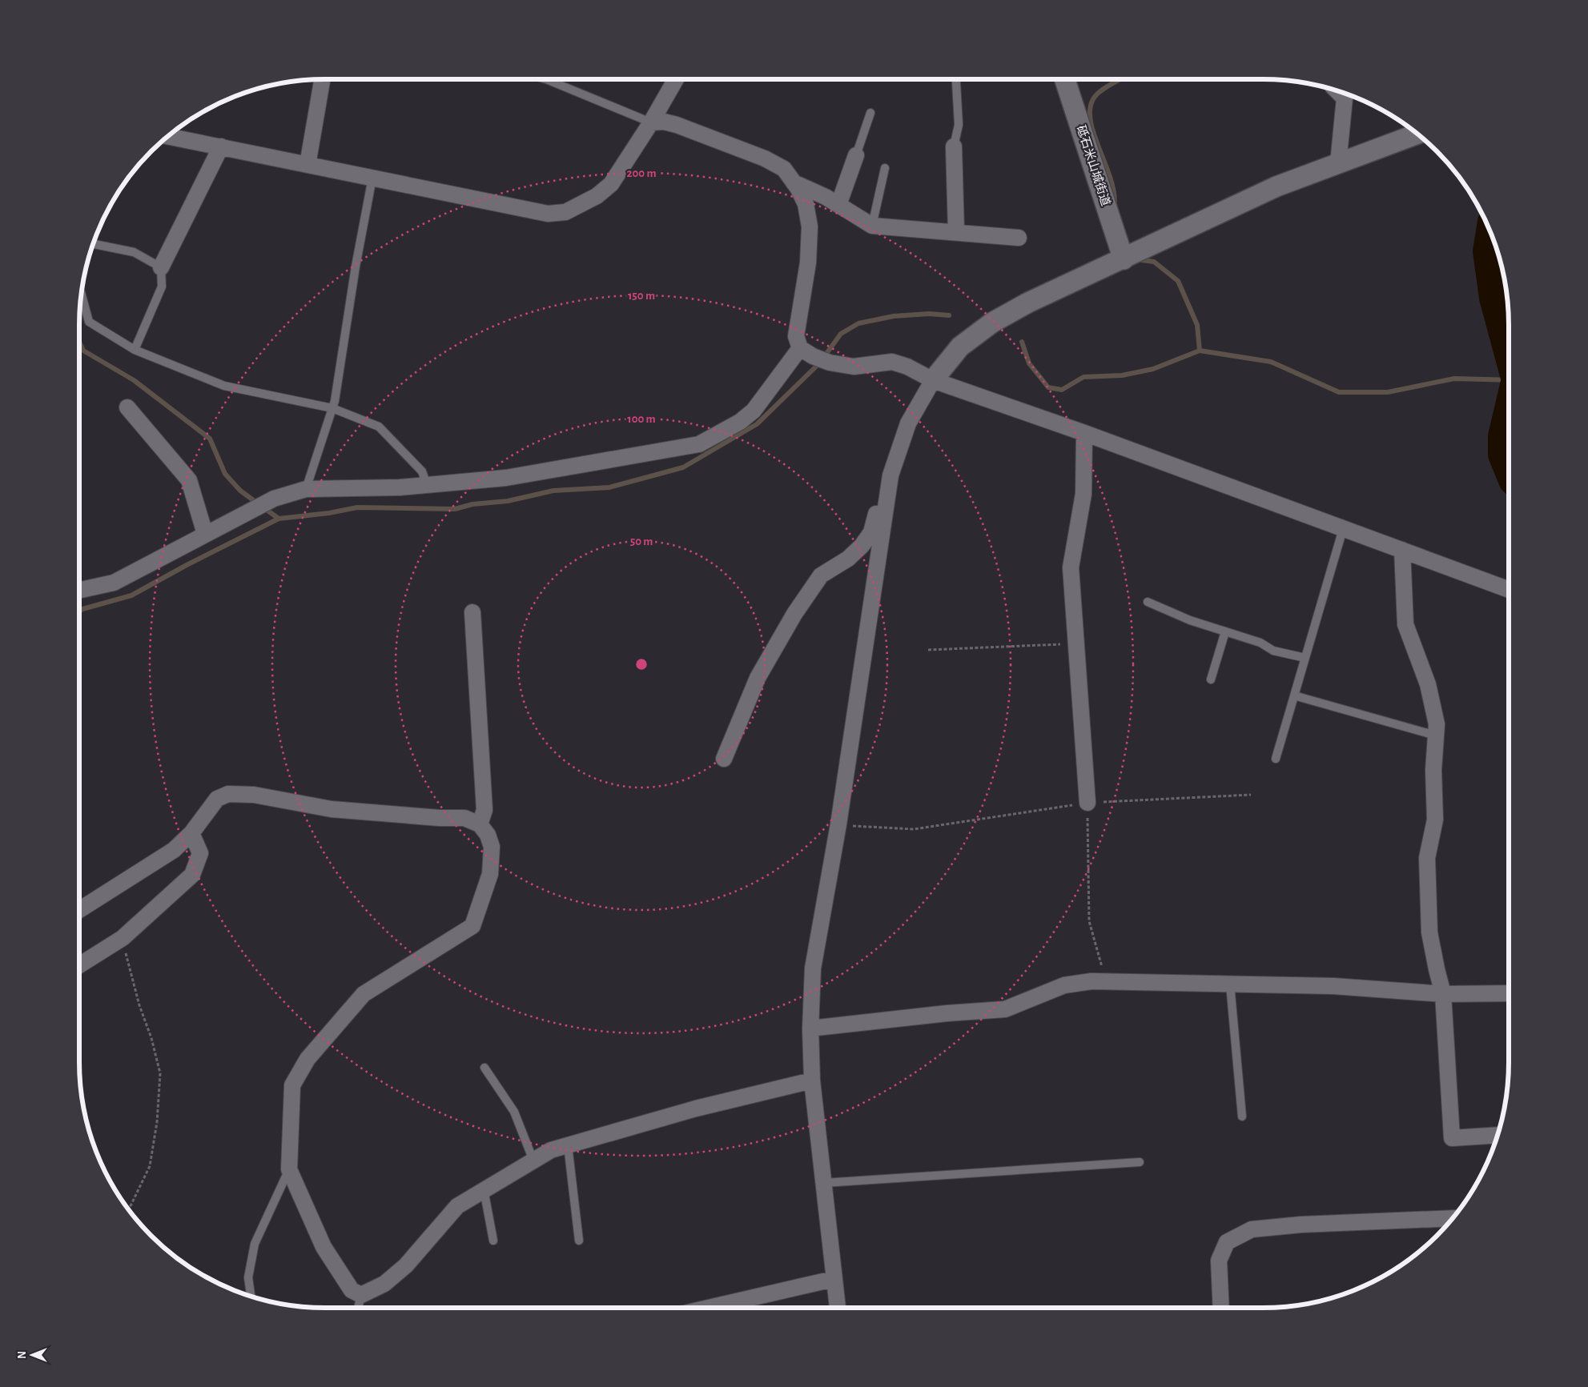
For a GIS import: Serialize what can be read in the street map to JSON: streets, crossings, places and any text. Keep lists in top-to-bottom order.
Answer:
{
  "streets": {
    "street": ["砥石米山城街道"]
  },
  "north": "left",
  "rings": [
    "200 m",
    "150 m",
    "100 m",
    "50 m"
  ]
}
